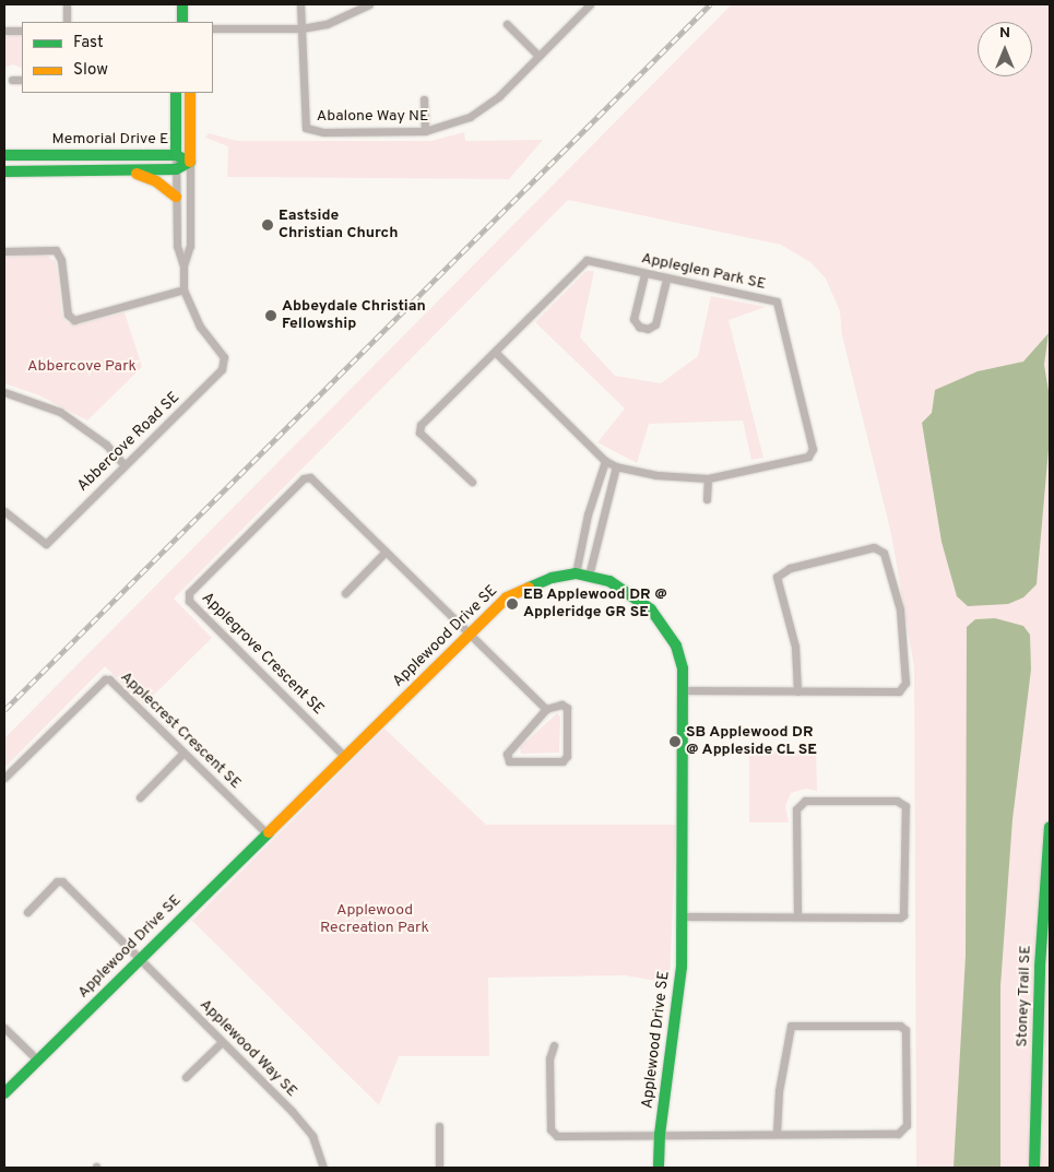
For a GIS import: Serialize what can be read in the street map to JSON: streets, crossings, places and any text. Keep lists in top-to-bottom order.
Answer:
{
  "streets": {
    "main road": ["Memorial Drive E", "Applewood Drive SE", "Stoney Trail SE"],
    "street": [
      "Abalone Way NE",
      "Appleglen Park SE",
      "Abbercove Road SE",
      "Applegrove Crescent SE",
      "Applecrest Crescent SE",
      "Applewood Way SE"
    ]
  },
  "crossings": [
    ["Applewood Drive SE", "Applegrove Crescent SE"],
    ["Applewood Drive SE", "Applecrest Crescent SE"],
    ["Applewood Drive SE", "Applewood Way SE"]
  ],
  "parks": ["Abbercove Park", "Applewood Recreation Park"],
  "places": [
    "Eastside Christian Church",
    "Abbeydale Christian Fellowship",
    "EB Applewood DR @ Appleridge GR SE",
    "SB Applewood DR @ Appleside CL SE"
  ],
  "legend": ["Fast", "Slow"],
  "north": "top"
}
